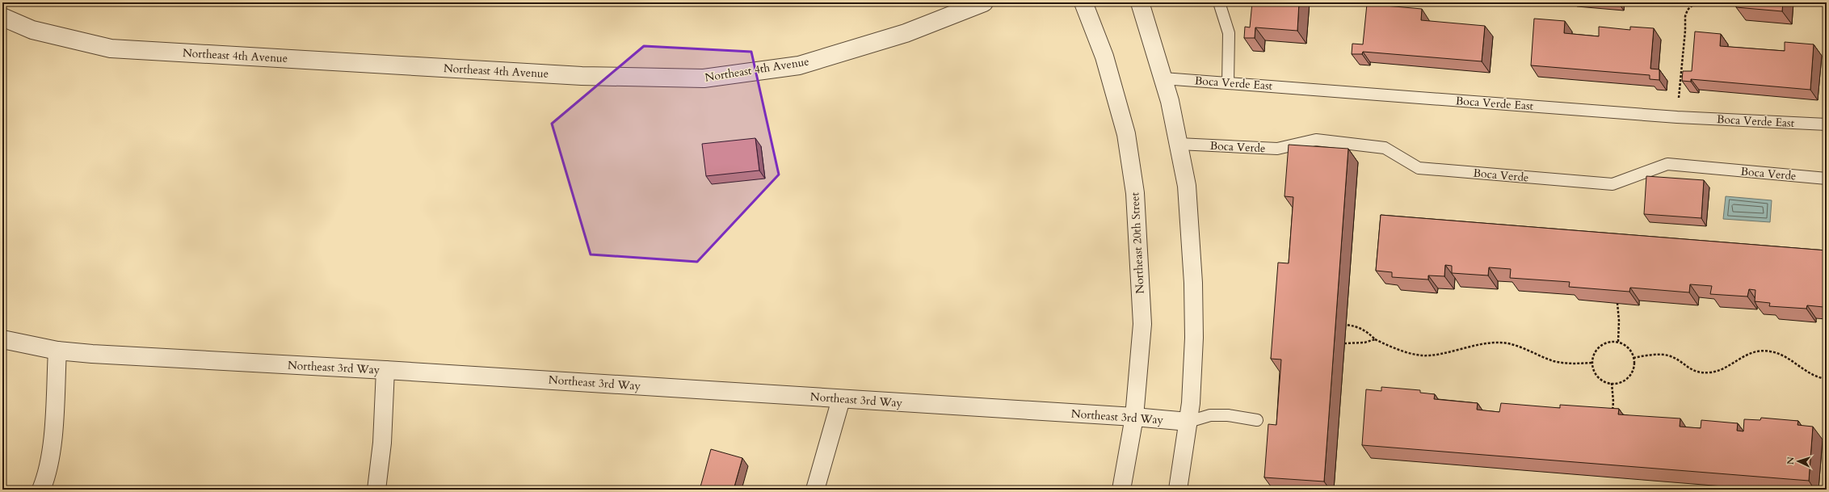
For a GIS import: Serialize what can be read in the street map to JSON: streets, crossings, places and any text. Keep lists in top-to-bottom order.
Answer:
{
  "streets": {
    "street": ["Northeast 4th Avenue", "Northeast 20th Street", "Northeast 3rd Way"],
    "lane": ["Boca Verde East", "Boca Verde"]
  },
  "crossings": [
    ["Northeast 20th Street", "Northeast 3rd Way"]
  ],
  "north": "left"
}
